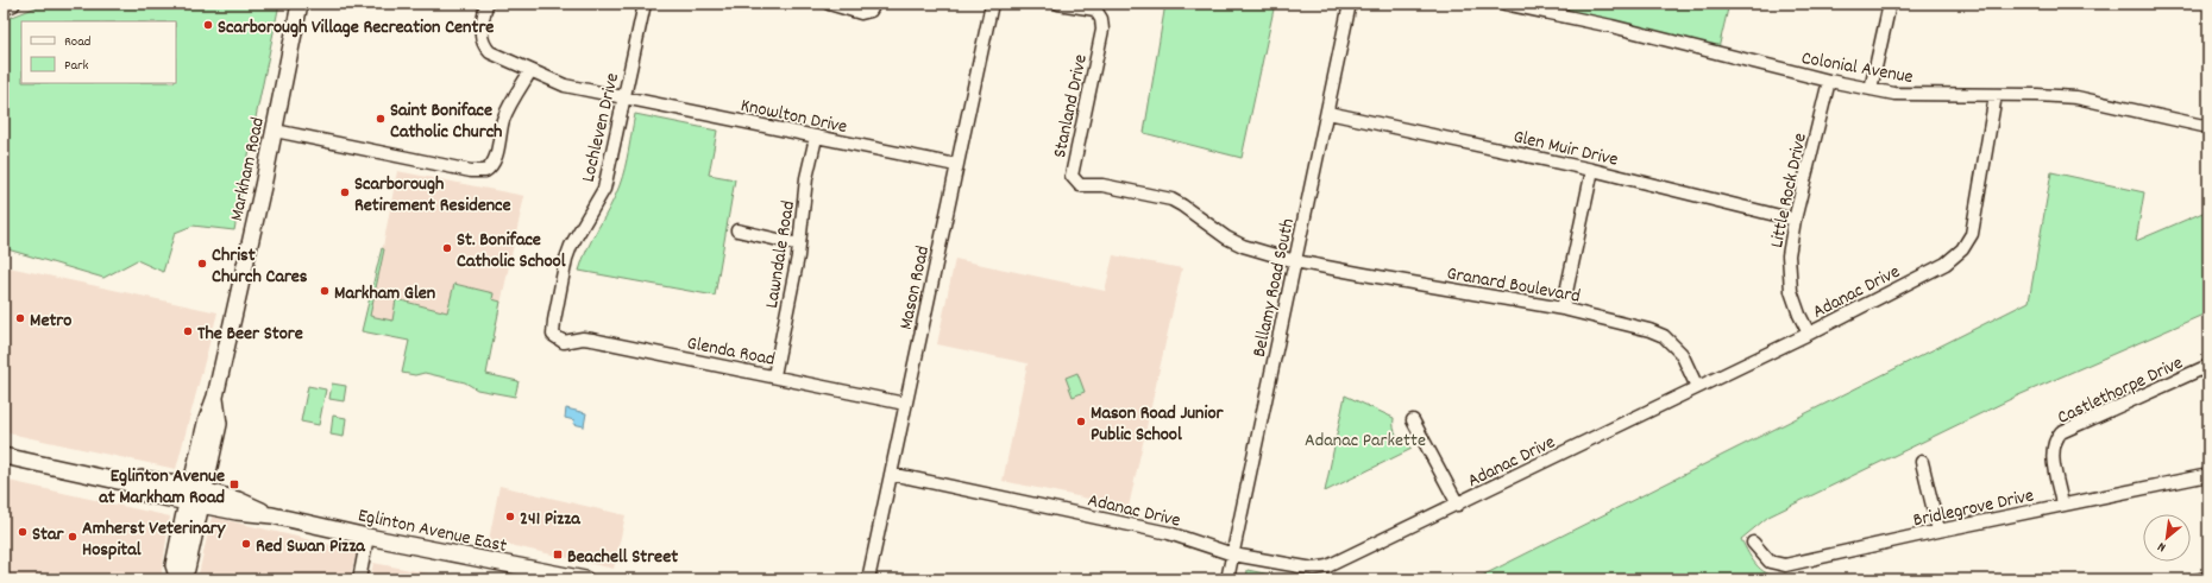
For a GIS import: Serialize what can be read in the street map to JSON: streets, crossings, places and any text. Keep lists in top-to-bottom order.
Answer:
{
  "streets": {
    "main road": ["Markham Road", "Eglinton Avenue East"],
    "street": [
      "Colonial Avenue",
      "Stanland Drive",
      "Knowlton Drive",
      "Lochleven Drive",
      "Glen Muir Drive",
      "Little Rock Drive",
      "Lawndale Road",
      "Granard Boulevard",
      "Mason Road",
      "Bellamy Road South",
      "Adanac Drive",
      "Glenda Road",
      "Castlethorpe Drive",
      "Bridlegrove Drive"
    ]
  },
  "crossings": [
    ["Colonial Avenue", "Little Rock Drive"],
    ["Colonial Avenue", "Adanac Drive"],
    ["Stanland Drive", "Granard Boulevard"],
    ["Stanland Drive", "Bellamy Road South"],
    ["Knowlton Drive", "Lochleven Drive"],
    ["Knowlton Drive", "Lawndale Road"],
    ["Knowlton Drive", "Mason Road"],
    ["Lochleven Drive", "Glenda Road"],
    ["Glen Muir Drive", "Little Rock Drive"],
    ["Glen Muir Drive", "Bellamy Road South"],
    ["Markham Road", "Eglinton Avenue East"],
    ["Little Rock Drive", "Adanac Drive"],
    ["Lawndale Road", "Glenda Road"],
    ["Granard Boulevard", "Bellamy Road South"],
    ["Granard Boulevard", "Adanac Drive"],
    ["Mason Road", "Adanac Drive"],
    ["Mason Road", "Glenda Road"],
    ["Bellamy Road South", "Adanac Drive"],
    ["Castlethorpe Drive", "Bridlegrove Drive"]
  ],
  "parks": ["Adanac Parkette"],
  "places": {
    "other": [
      "Scarborough Village Recreation Centre",
      "Saint Boniface Catholic Church",
      "Scarborough Retirement Residence",
      "St. Boniface Catholic School",
      "Christ Church Cares",
      "Markham Glen",
      "Metro",
      "The Beer Store",
      "Mason Road Junior Public School",
      "241 Pizza",
      "Star",
      "Amherst Veterinary Hospital",
      "Red Swan Pizza"
    ],
    "transit": ["Eglinton Avenue at Markham Road", "Beachell Street"]
  },
  "legend": ["Road", "Park"],
  "north": "bottom left"
}
